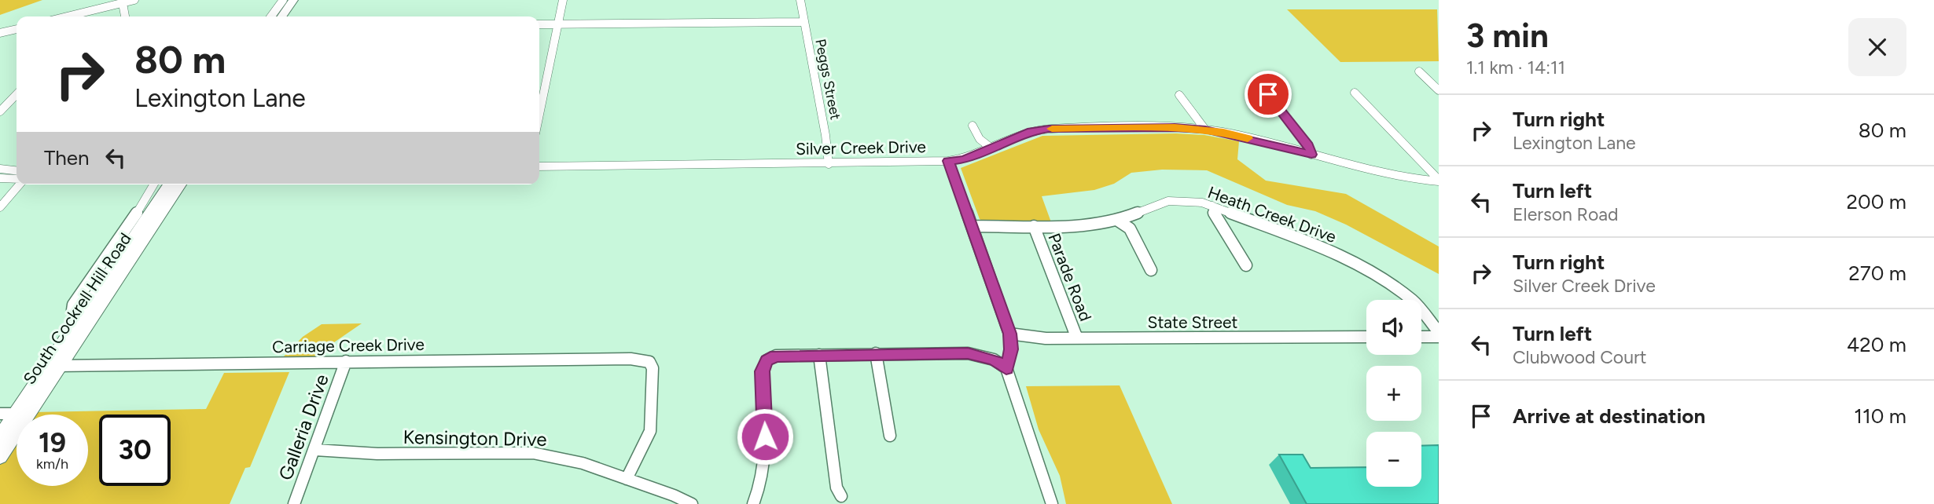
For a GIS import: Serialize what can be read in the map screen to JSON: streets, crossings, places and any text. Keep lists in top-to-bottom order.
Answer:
{
  "streets": {
    "main road": ["South Cockrell Hill Road"],
    "street": [
      "Peggs Street",
      "Silver Creek Drive",
      "Heath Creek Drive",
      "Parade Road",
      "State Street",
      "Carriage Creek Drive",
      "Galleria Drive",
      "Kensington Drive"
    ]
  },
  "crossings": [
    ["Peggs Street", "Silver Creek Drive"],
    ["Heath Creek Drive", "Parade Road"],
    ["Parade Road", "State Street"],
    ["South Cockrell Hill Road", "Carriage Creek Drive"],
    ["Carriage Creek Drive", "Galleria Drive"],
    ["Carriage Creek Drive", "Kensington Drive"],
    ["Galleria Drive", "Kensington Drive"]
  ],
  "page": {
    "heading": ["3 min", "1.1 km · 14:11"],
    "turn": ["80 m", "Lexington Lane"],
    "list": [
      {
        "name": "Turn right",
        "note": "Lexington Lane",
        "value": "80 m"
      },
      {
        "name": "Turn left",
        "note": "Elerson Road",
        "value": "200 m"
      },
      {
        "name": "Turn right",
        "note": "Silver Creek Drive",
        "value": "270 m"
      },
      {
        "name": "Turn left",
        "note": "Clubwood Court",
        "value": "420 m"
      },
      {
        "name": "Arrive at destination",
        "value": "110 m"
      }
    ],
    "then": "Then",
    "map_buttons": ["+", "−"],
    "speed": "19 km/h",
    "limit": "30"
  }
}
